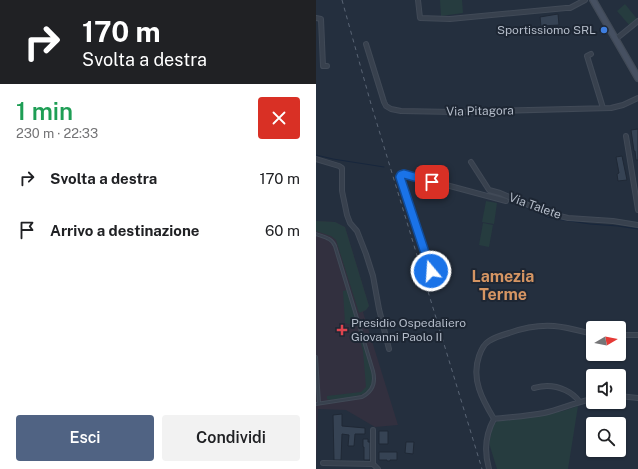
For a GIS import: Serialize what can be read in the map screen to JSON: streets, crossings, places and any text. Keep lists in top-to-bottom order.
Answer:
{
  "streets": {
    "street": ["Via Pitagora", "Via Talete"]
  },
  "districts": ["Lamezia Terme"],
  "places": {
    "other": ["Sportissiomo SRL"],
    "health": ["Presidio Ospedaliero Giovanni Paolo II"]
  },
  "north": "right",
  "page": {
    "turn": ["170 m", "Svolta a destra"],
    "heading": ["1 min", "230 m · 22:33"],
    "list": [
      {
        "name": "Svolta a destra",
        "value": "170 m"
      },
      {
        "name": "Arrivo a destinazione",
        "value": "60 m"
      }
    ],
    "buttons": ["Esci", "Condividi"]
  }
}
